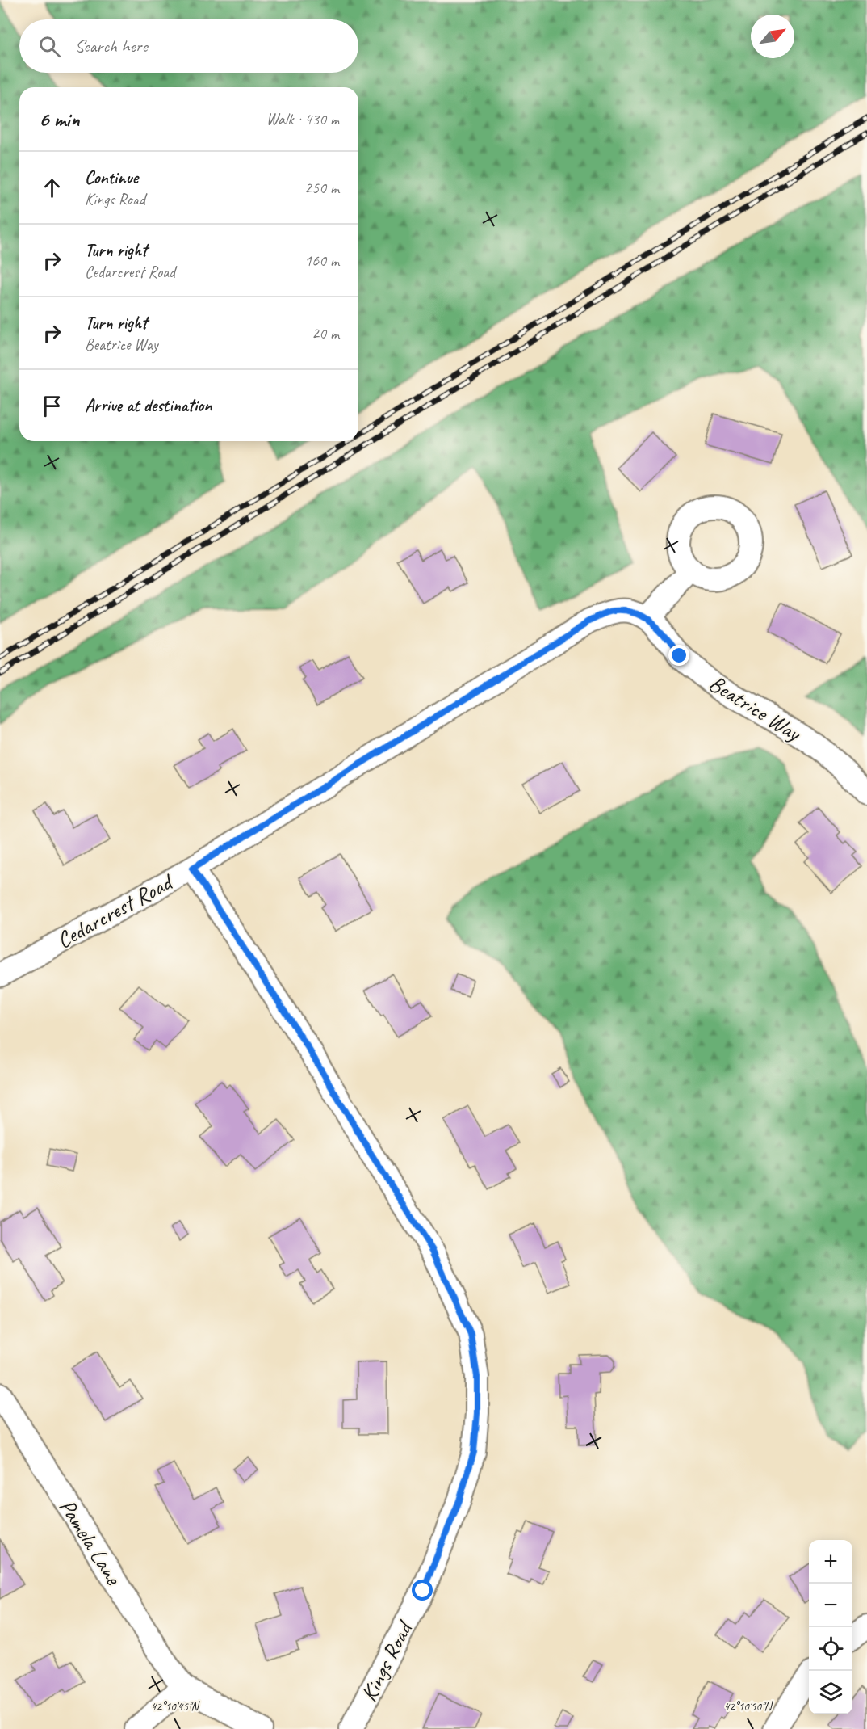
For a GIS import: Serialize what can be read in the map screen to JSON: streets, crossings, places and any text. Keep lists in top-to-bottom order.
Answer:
{
  "streets": {
    "street": [
      "Beatrice Way",
      "Cedarcrest Road",
      "Pamela Lane",
      "Kings Road"
    ]
  },
  "crossings": [
    ["Beatrice Way", "Cedarcrest Road"],
    ["Cedarcrest Road", "Kings Road"]
  ],
  "north": "top right",
  "page": {
    "search": "Search here",
    "heading": ["6 min", "Walk · 430 m"],
    "list": [
      ["Continue", "Kings Road", "250 m"],
      ["Turn right", "Cedarcrest Road", "160 m"],
      ["Turn right", "Beatrice Way", "20 m"],
      "Arrive at destination"
    ],
    "map_buttons": ["+", "−"]
  },
  "coordinates": ["42°10'45\"N", "42°10'50\"N"]
}
